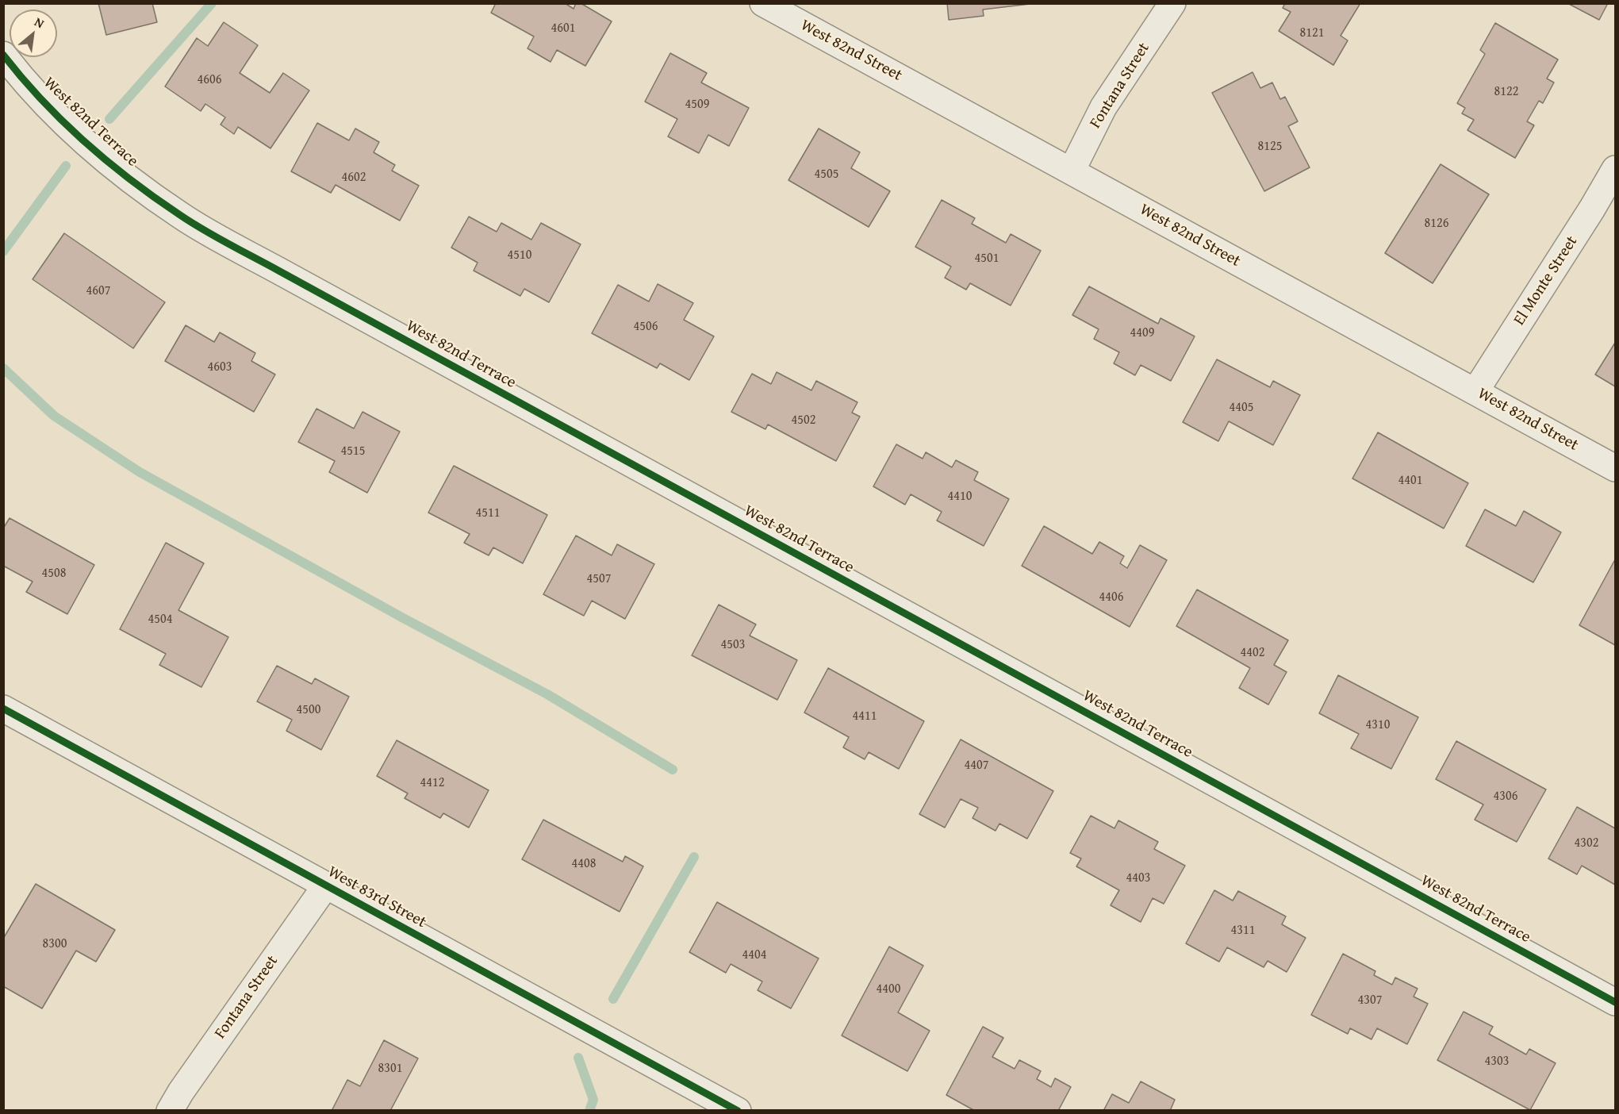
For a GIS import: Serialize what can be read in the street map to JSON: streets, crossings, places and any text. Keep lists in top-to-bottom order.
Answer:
{
  "streets": {
    "street": [
      "West 82nd Street",
      "Fontana Street",
      "West 82nd Terrace",
      "El Monte Street",
      "West 83rd Street"
    ]
  },
  "crossings": [
    ["West 82nd Street", "Fontana Street"],
    ["West 82nd Street", "El Monte Street"],
    ["Fontana Street", "West 83rd Street"]
  ],
  "house_numbers": [
    "4601",
    "8121",
    "4606",
    "8122",
    "4509",
    "8125",
    "4505",
    "4602",
    "8126",
    "4510",
    "4501",
    "4607",
    "4506",
    "4409",
    "4603",
    "4405",
    "4502",
    "4515",
    "4401",
    "4410",
    "4511",
    "4508",
    "4507",
    "4406",
    "4504",
    "4503",
    "4402",
    "4500",
    "4411",
    "4310",
    "4407",
    "4412",
    "4306",
    "4302",
    "4408",
    "4403",
    "4311",
    "8300",
    "4404",
    "4400",
    "4307",
    "4303",
    "8301"
  ],
  "north": "top right"
}
